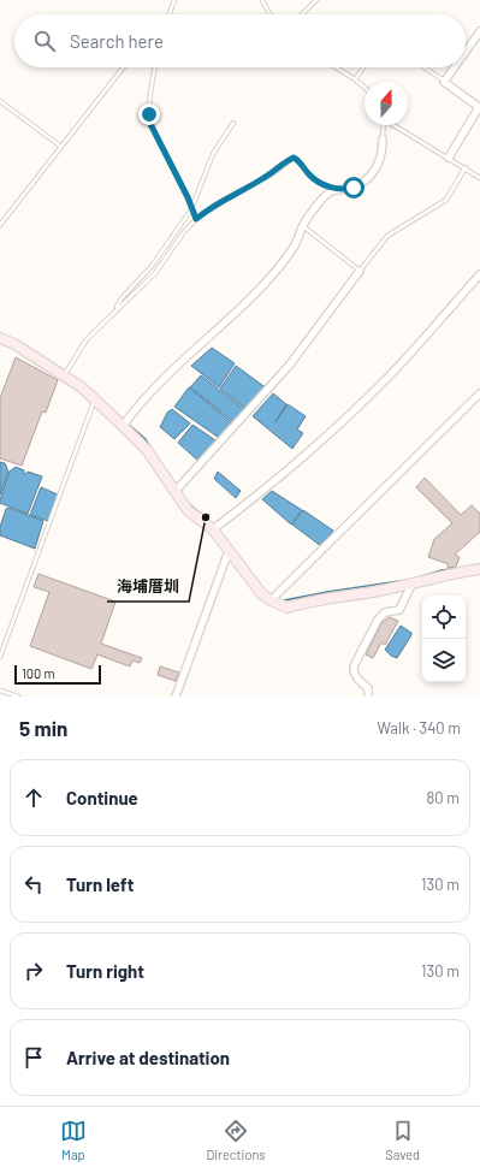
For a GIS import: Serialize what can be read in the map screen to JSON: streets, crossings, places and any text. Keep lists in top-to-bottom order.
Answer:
{
  "places": ["海埔厝圳"],
  "scale_bar": "100 m",
  "north": "top",
  "page": {
    "search": "Search here",
    "scale": "100 m",
    "heading": ["5 min", "Walk · 340 m"],
    "list": [
      ["Continue", "80 m"],
      ["Turn left", "130 m"],
      ["Turn right", "130 m"],
      "Arrive at destination"
    ],
    "nav": ["Map", "Directions", "Saved"]
  }
}
